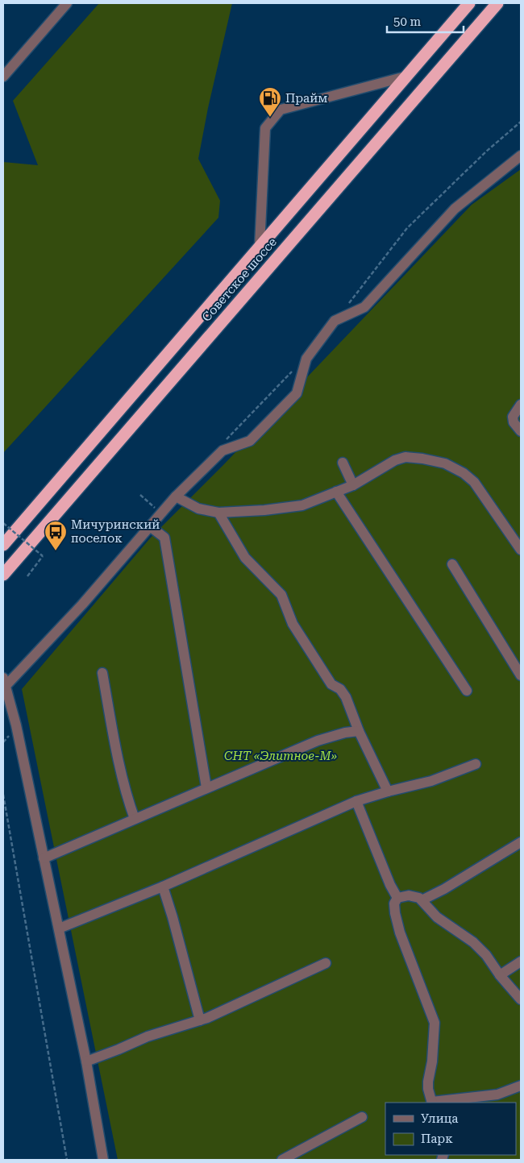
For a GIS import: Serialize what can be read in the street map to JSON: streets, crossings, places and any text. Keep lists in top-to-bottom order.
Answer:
{
  "streets": {
    "highway": ["Советское шоссе"]
  },
  "parks": ["СНТ «Элитное-М»"],
  "places": {
    "fuel station": ["Прайм"],
    "bus stop": ["Мичуринский поселок"]
  },
  "legend": ["Улица", "Парк"],
  "scale_bar": "50 m"
}
